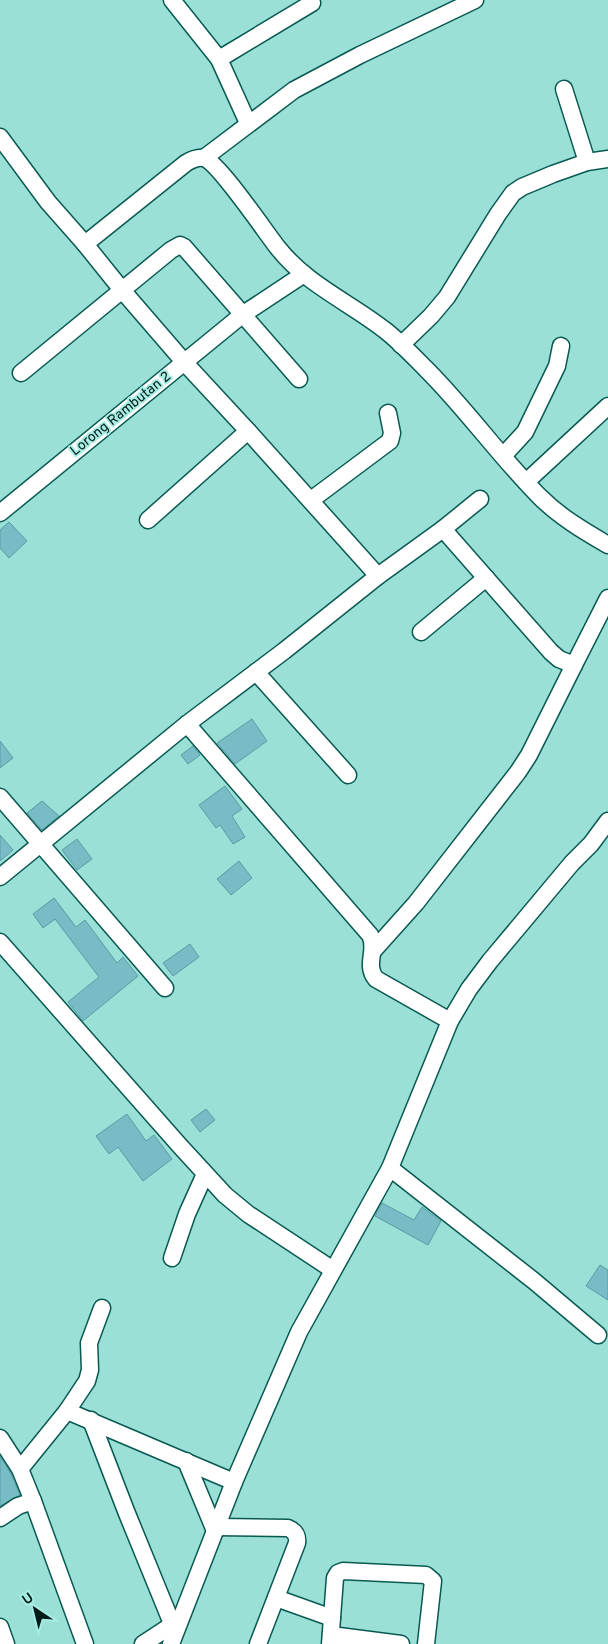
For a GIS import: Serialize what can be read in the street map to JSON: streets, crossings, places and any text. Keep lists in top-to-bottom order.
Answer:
{
  "streets": {
    "street": ["Lorong Rambutan 2"]
  },
  "north": "top left"
}
